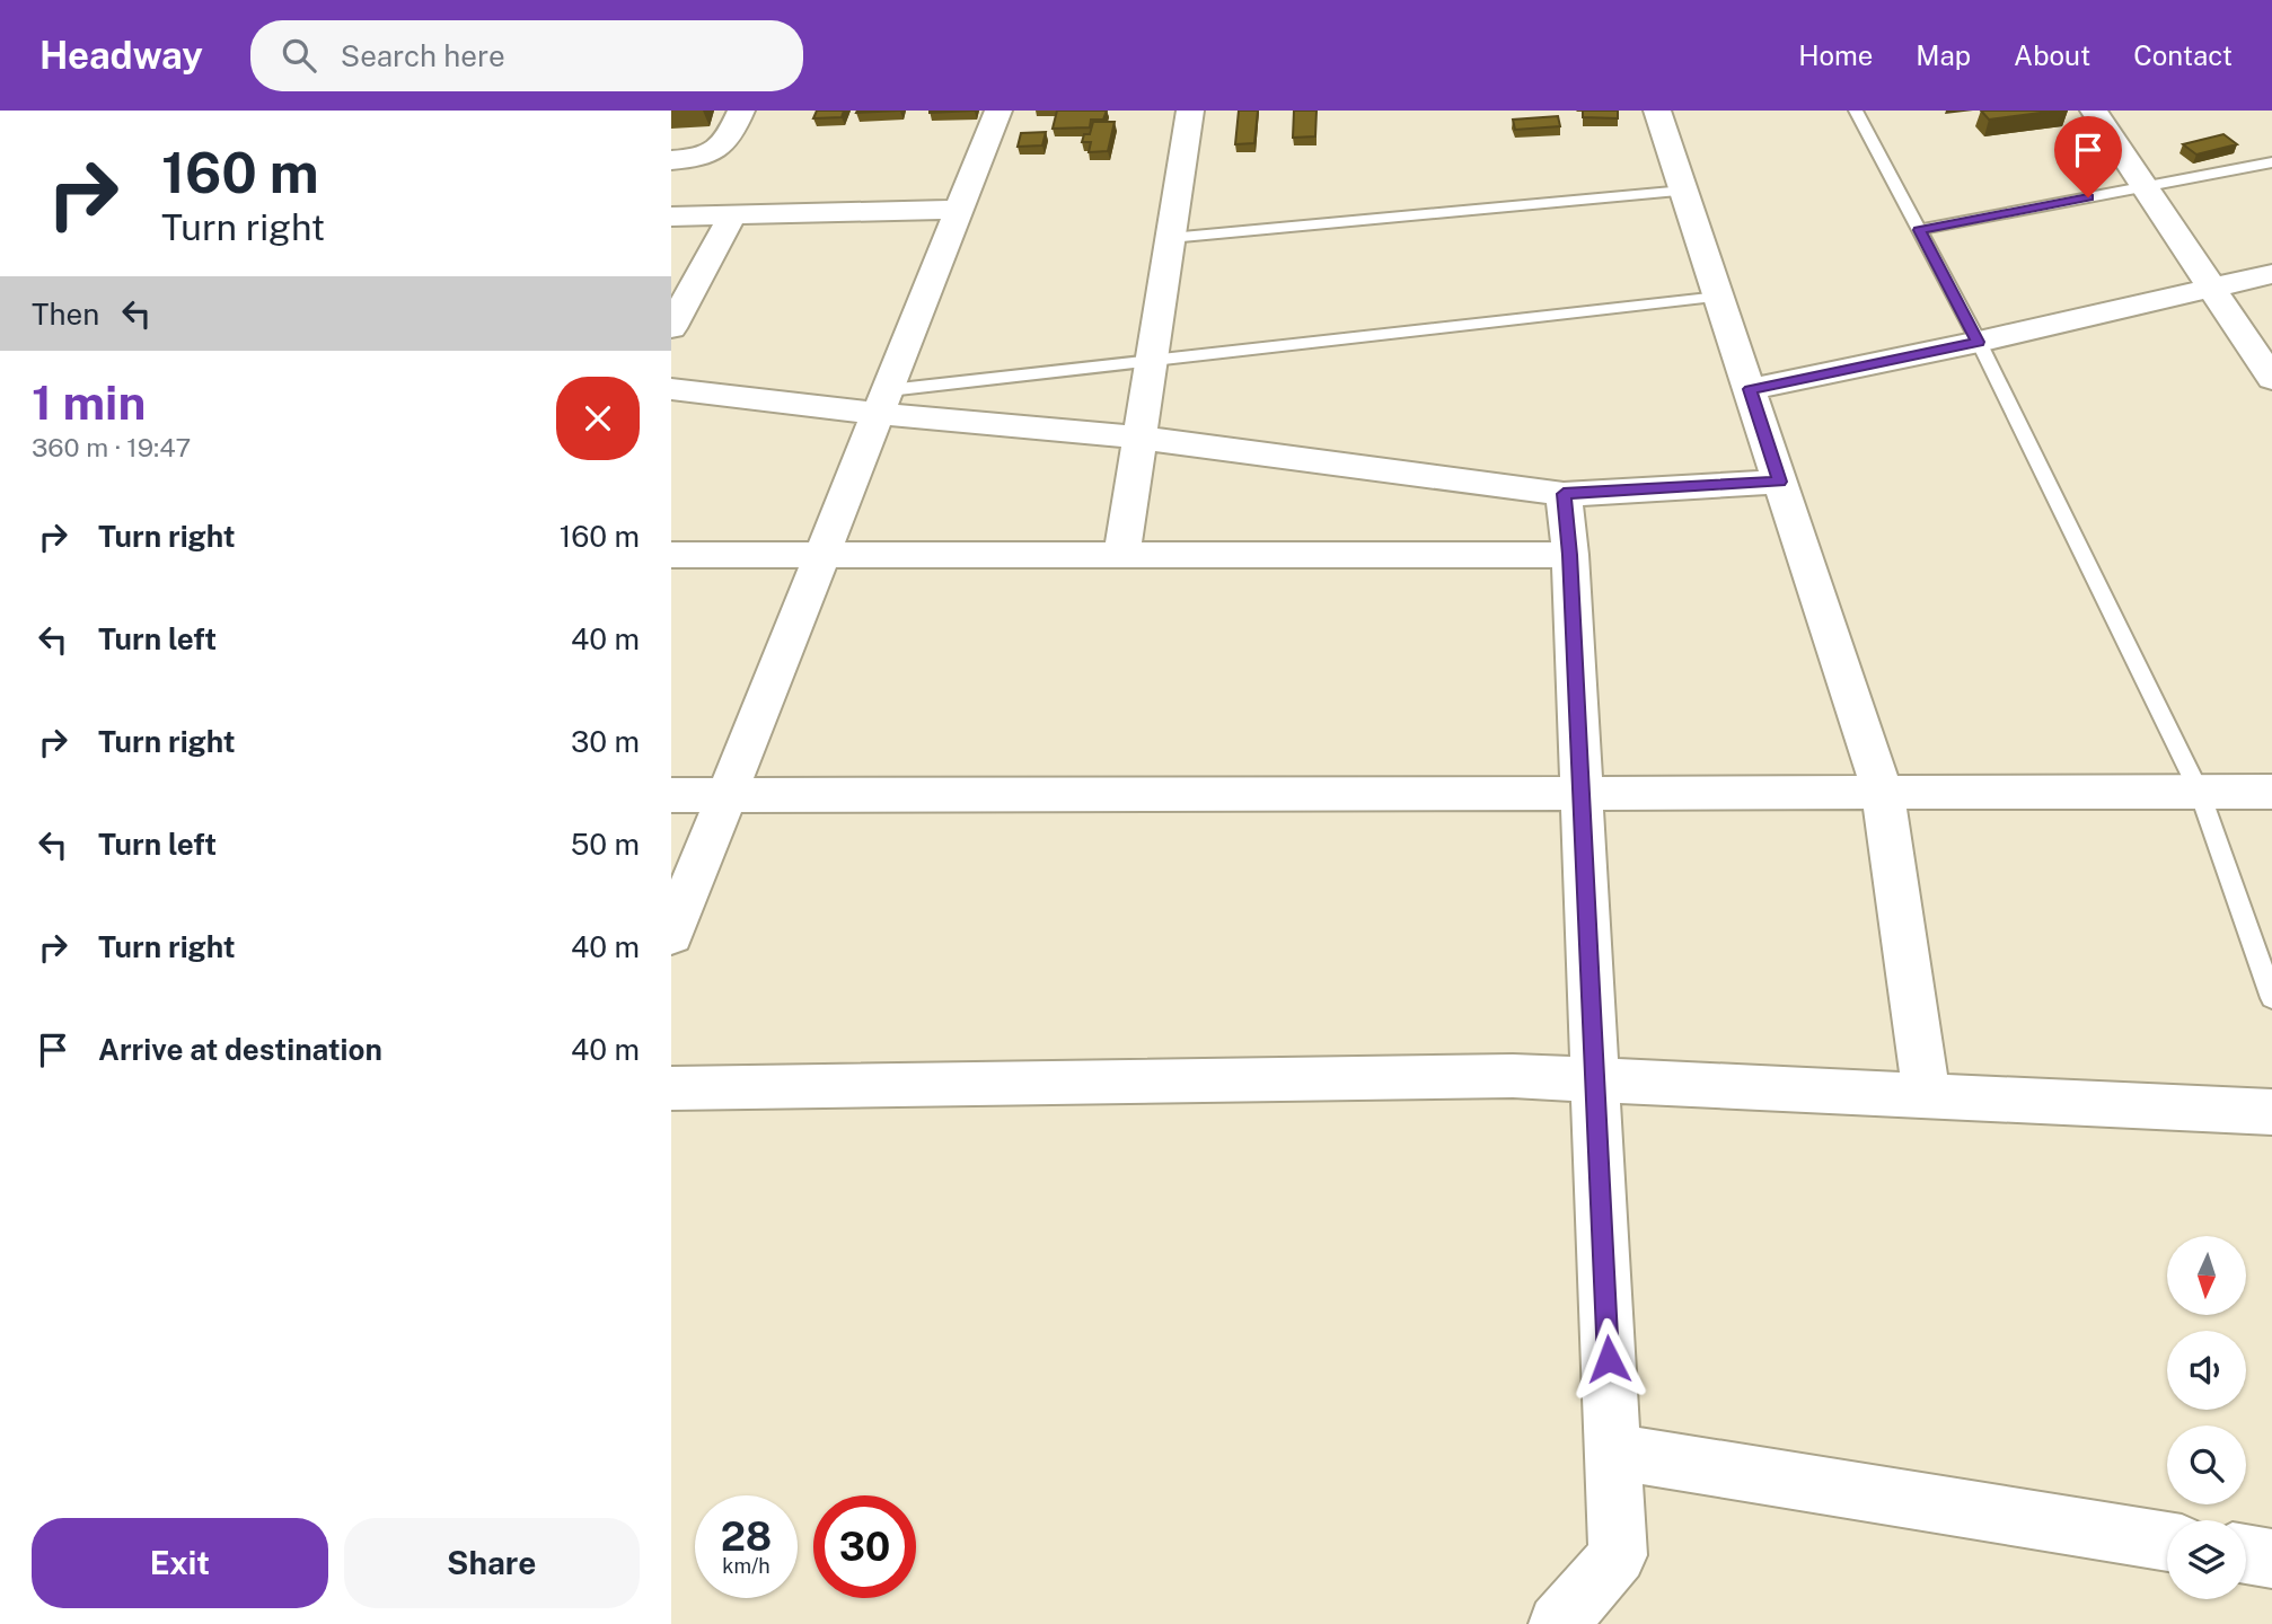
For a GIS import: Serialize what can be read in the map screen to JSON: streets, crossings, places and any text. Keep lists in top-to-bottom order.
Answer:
{
  "north": "bottom",
  "page": {
    "header": "Headway",
    "search": "Search here",
    "nav": [
      "Home",
      "Map",
      "About",
      "Contact"
    ],
    "turn": ["160 m", "Turn right"],
    "then": "Then",
    "heading": ["1 min", "360 m · 19:47"],
    "list": [
      {
        "name": "Turn right",
        "value": "160 m"
      },
      {
        "name": "Turn left",
        "value": "40 m"
      },
      {
        "name": "Turn right",
        "value": "30 m"
      },
      {
        "name": "Turn left",
        "value": "50 m"
      },
      {
        "name": "Turn right",
        "value": "40 m"
      },
      {
        "name": "Arrive at destination",
        "value": "40 m"
      }
    ],
    "speed": "28 km/h",
    "limit": "30",
    "buttons": ["Exit", "Share"]
  }
}
